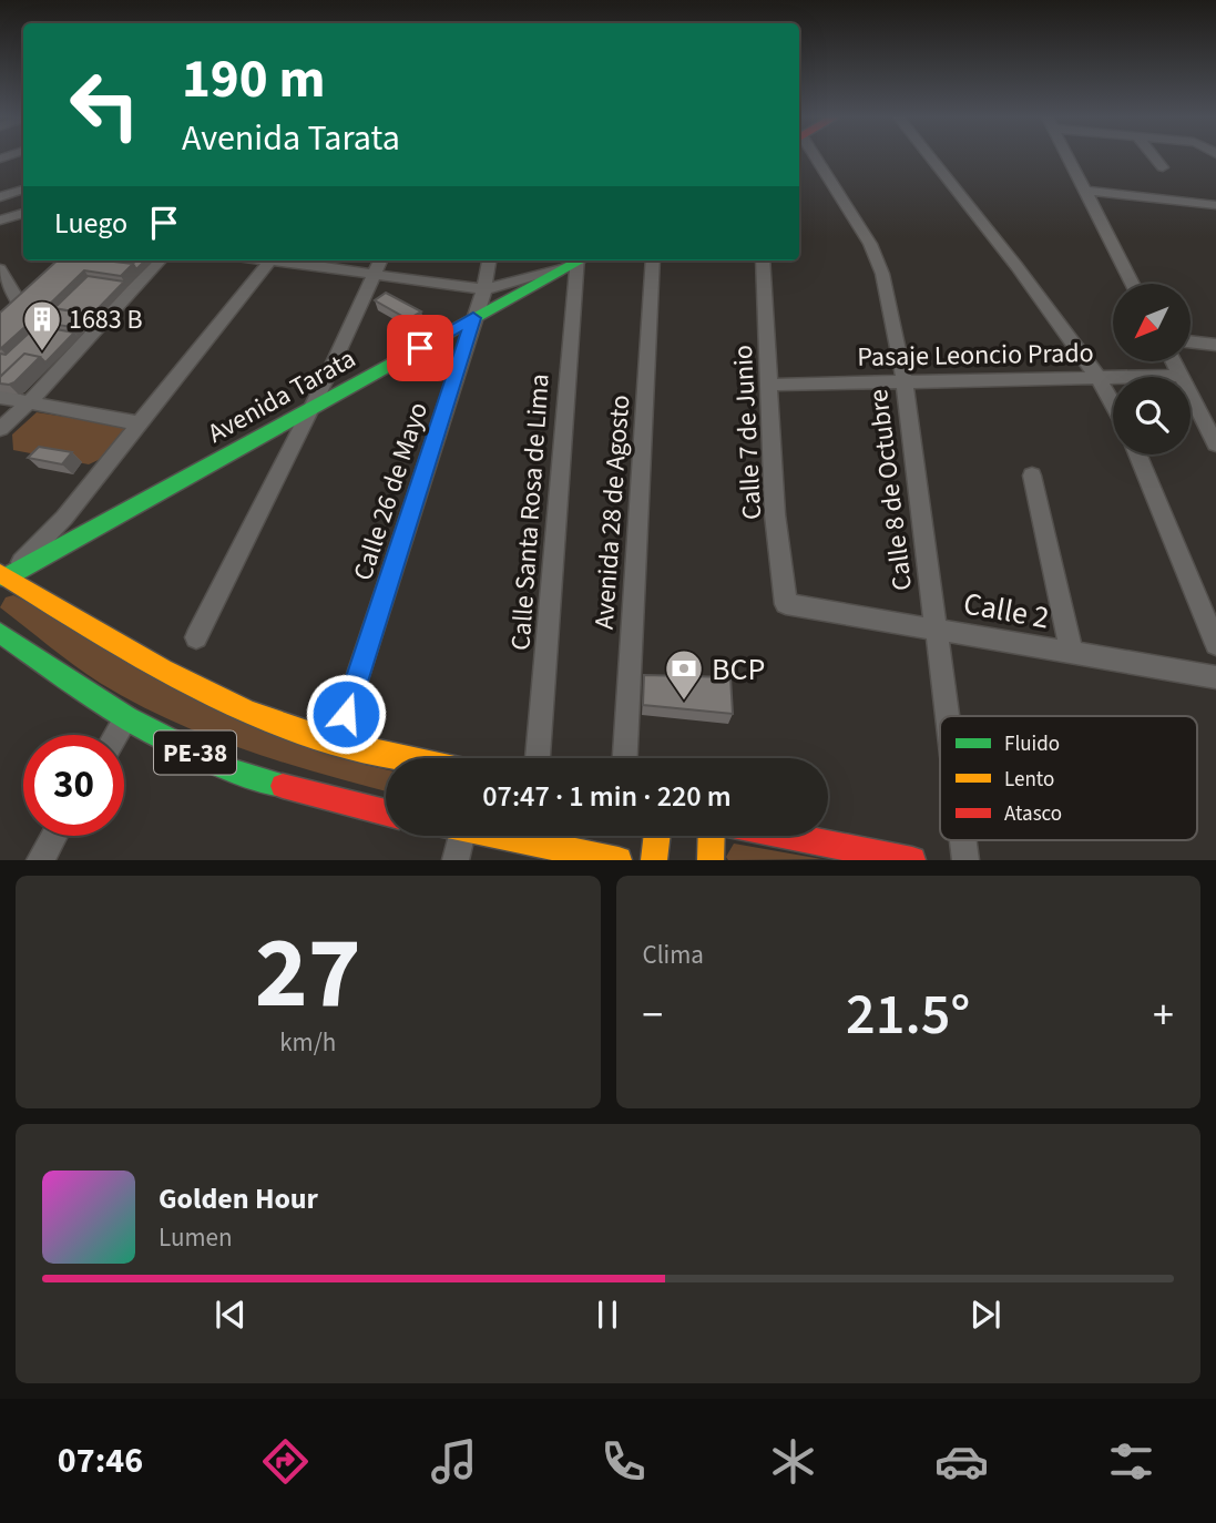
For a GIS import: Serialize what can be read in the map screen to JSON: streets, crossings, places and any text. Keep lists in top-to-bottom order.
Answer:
{
  "streets": {
    "main road": ["Avenida Tarata", "PE-38"],
    "street": [
      "Pasaje Leoncio Prado",
      "Calle 7 de Junio",
      "Calle 8 de Octubre",
      "Calle 26 de Mayo",
      "Calle Santa Rosa de Lima",
      "Avenida 28 de Agosto",
      "Calle 2"
    ]
  },
  "crossings": [
    ["Pasaje Leoncio Prado", "Calle 7 de Junio"],
    ["Pasaje Leoncio Prado", "Calle 8 de Octubre"],
    ["Avenida Tarata", "Calle 26 de Mayo"],
    ["Avenida Tarata", "PE-38"],
    ["Calle 7 de Junio", "Calle 2"],
    ["Calle 8 de Octubre", "Calle 2"],
    ["Calle 26 de Mayo", "PE-38"]
  ],
  "places": {
    "building": ["1683 B"],
    "bank": ["BCP"]
  },
  "legend": ["Fluido", "Lento", "Atasco"],
  "north": "bottom left",
  "page": {
    "turn": ["190 m", "Avenida Tarata"],
    "then": "Luego",
    "limit": "30",
    "trip": "07:47 · 1 min · 220 m",
    "tile": [
      ["27", "km/h"],
      "Clima"
    ],
    "heat": ["−", "21.5°", "+"],
    "song": ["Golden Hour", "Lumen"],
    "tabs": "07:46"
  }
}
